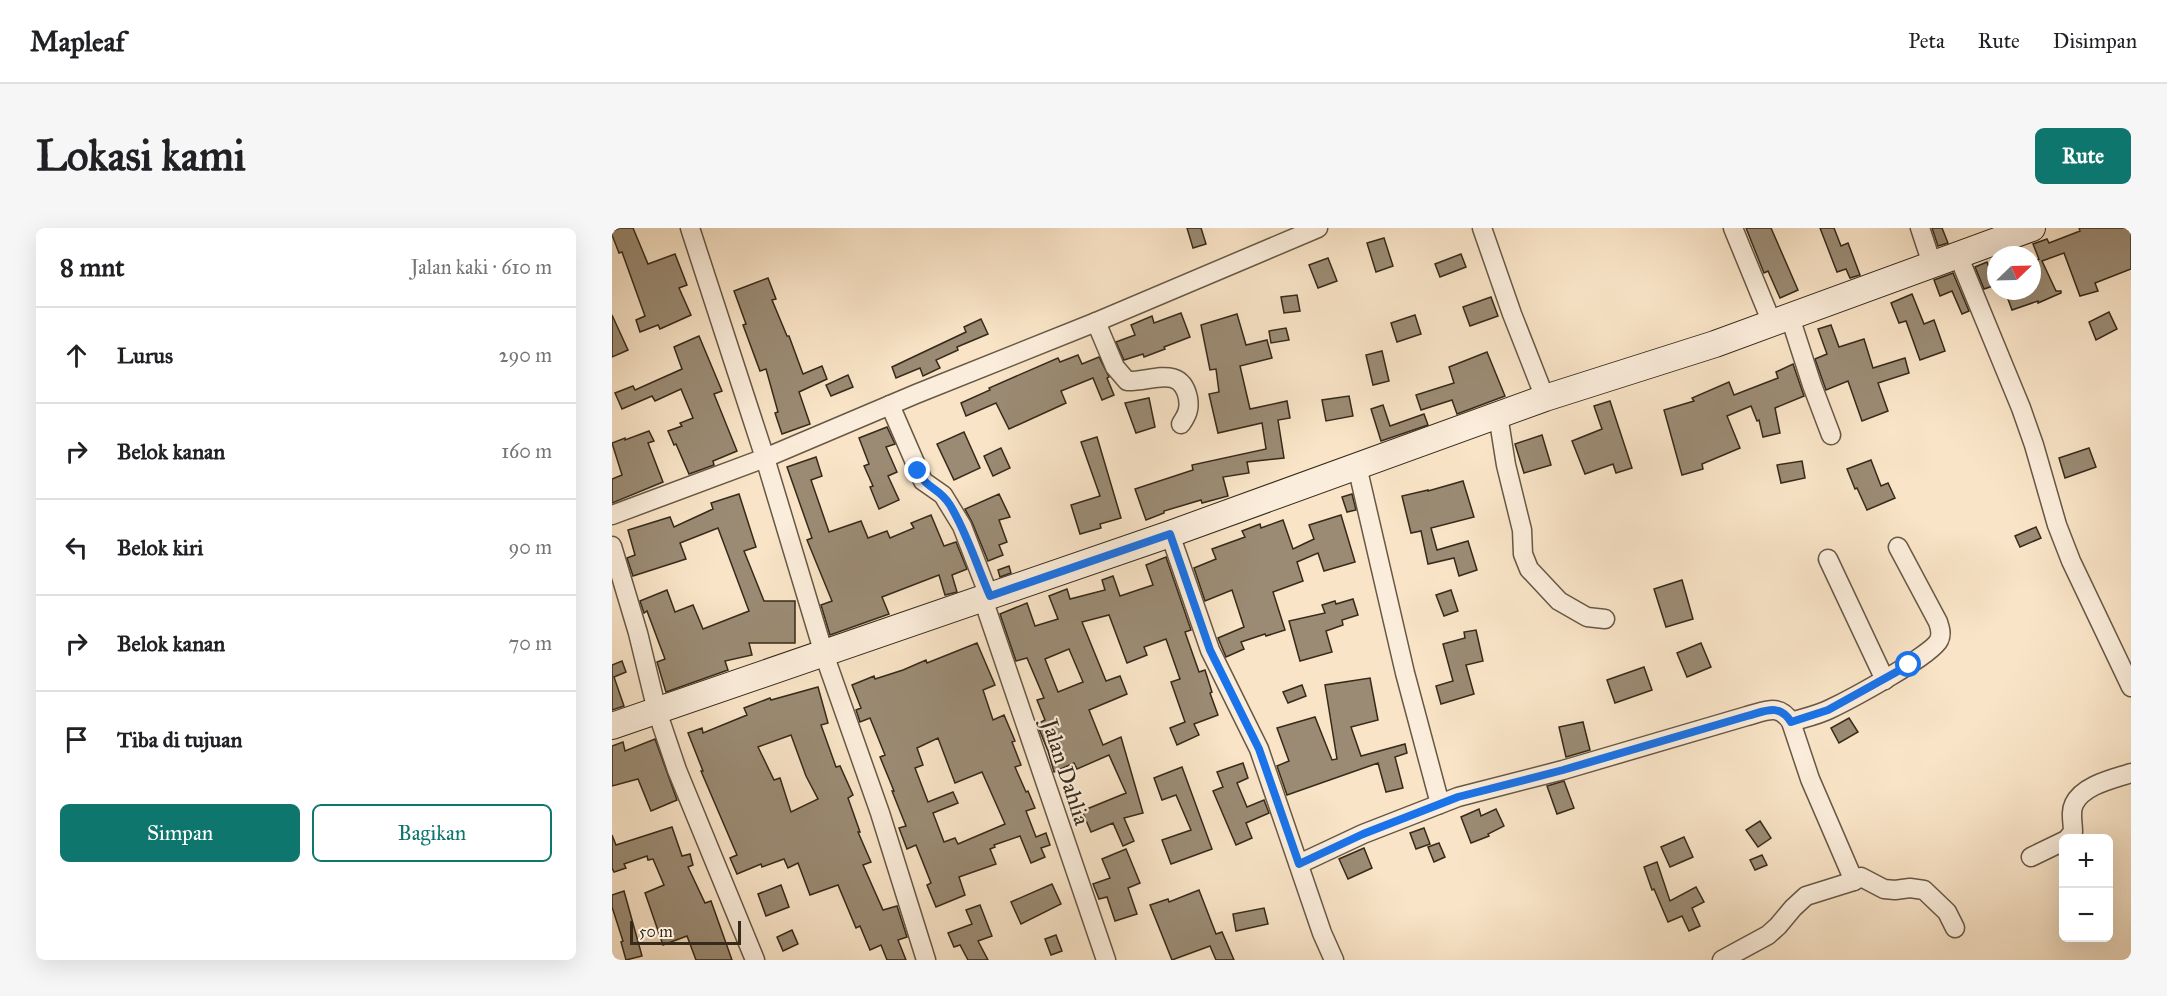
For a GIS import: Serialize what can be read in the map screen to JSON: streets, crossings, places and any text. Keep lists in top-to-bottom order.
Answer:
{
  "streets": {
    "street": ["Jalan Dahlia"]
  },
  "scale_bar": "50 m",
  "north": "top right",
  "page": {
    "header": "Mapleaf",
    "nav": ["Peta", "Rute", "Disimpan"],
    "buttons": [
      "Rute",
      ["Simpan", "Bagikan"]
    ],
    "title": "Lokasi kami",
    "heading": ["8 mnt", "Jalan kaki · 610 m"],
    "list": [
      ["Lurus", "290 m"],
      ["Belok kanan", "160 m"],
      ["Belok kiri", "90 m"],
      ["Belok kanan", "70 m"],
      "Tiba di tujuan"
    ],
    "map_buttons": ["+", "−"],
    "scale": "50 m"
  }
}
